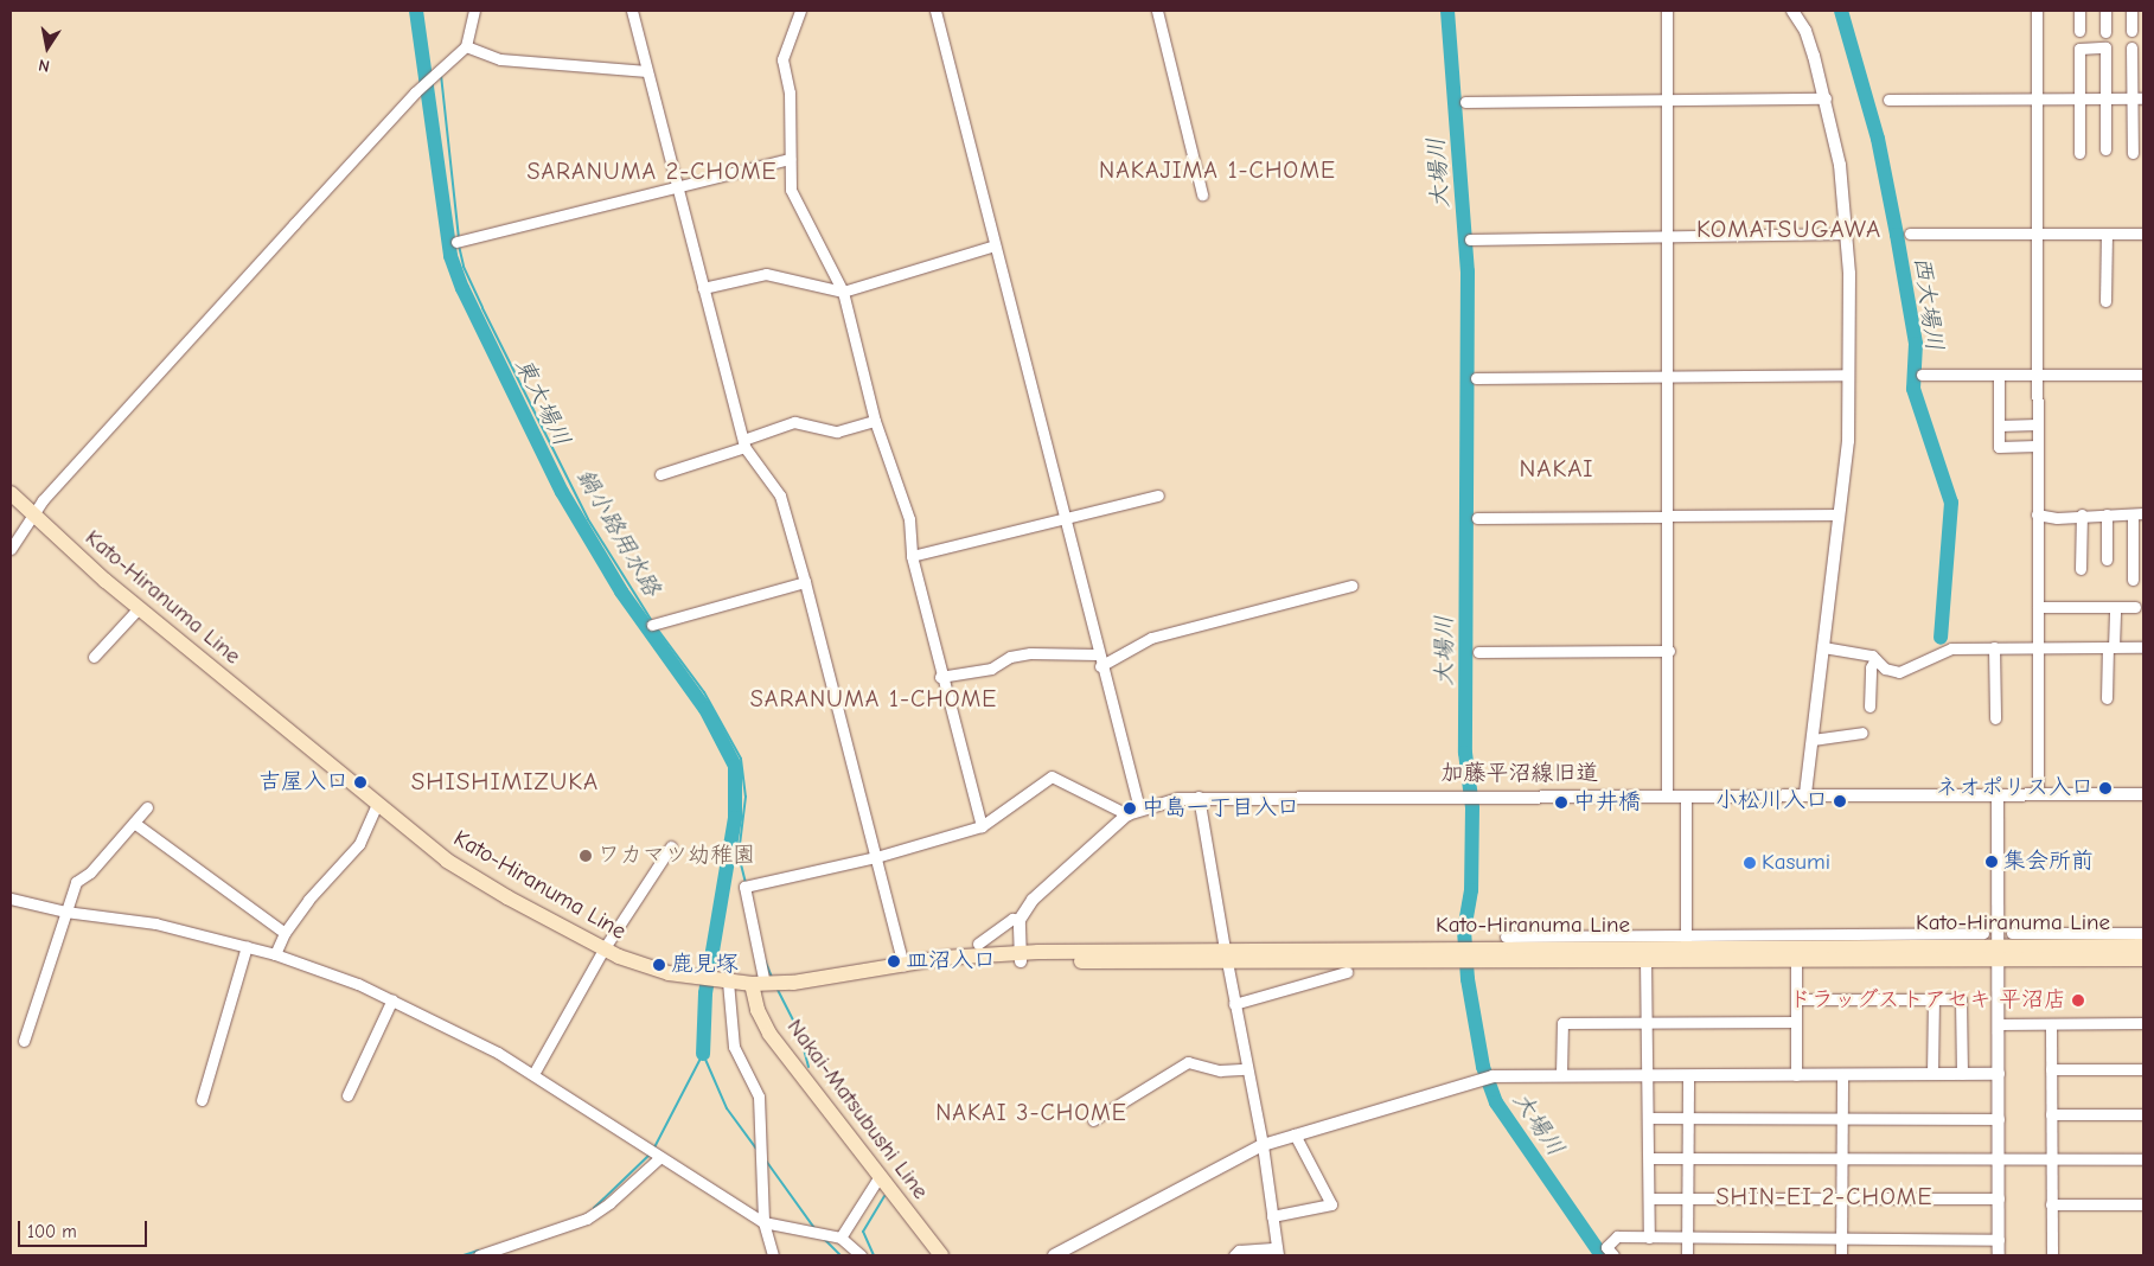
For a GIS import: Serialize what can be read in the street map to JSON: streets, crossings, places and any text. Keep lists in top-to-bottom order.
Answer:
{
  "streets": {
    "main road": ["Kato-Hiranuma Line", "Nakai-Matsubushi Line"],
    "street": ["加藤平沼線旧道"]
  },
  "crossings": [
    ["Kato-Hiranuma Line", "Nakai-Matsubushi Line"]
  ],
  "districts": [
    "NAKAJIMA 1-CHOME",
    "SARANUMA 2-CHOME",
    "KOMATSUGAWA",
    "NAKAI",
    "SARANUMA 1-CHOME",
    "SHISHIMIZUKA",
    "NAKAI 3-CHOME",
    "SHIN-EI 2-CHOME"
  ],
  "water": [
    "大場川",
    "西大場川",
    "東大場川",
    "鍋小路用水路"
  ],
  "places": [
    "吉屋入口",
    "ネオポリス入口",
    "小松川入口",
    "中井橋",
    "中島一丁目入口",
    "ワカマツ幼稚園",
    "集会所前",
    "Kasumi",
    "皿沼入口",
    "鹿見塚",
    "ドラッグストアセキ 平沼店"
  ],
  "scale_bar": "100 m",
  "north": "bottom"
}
